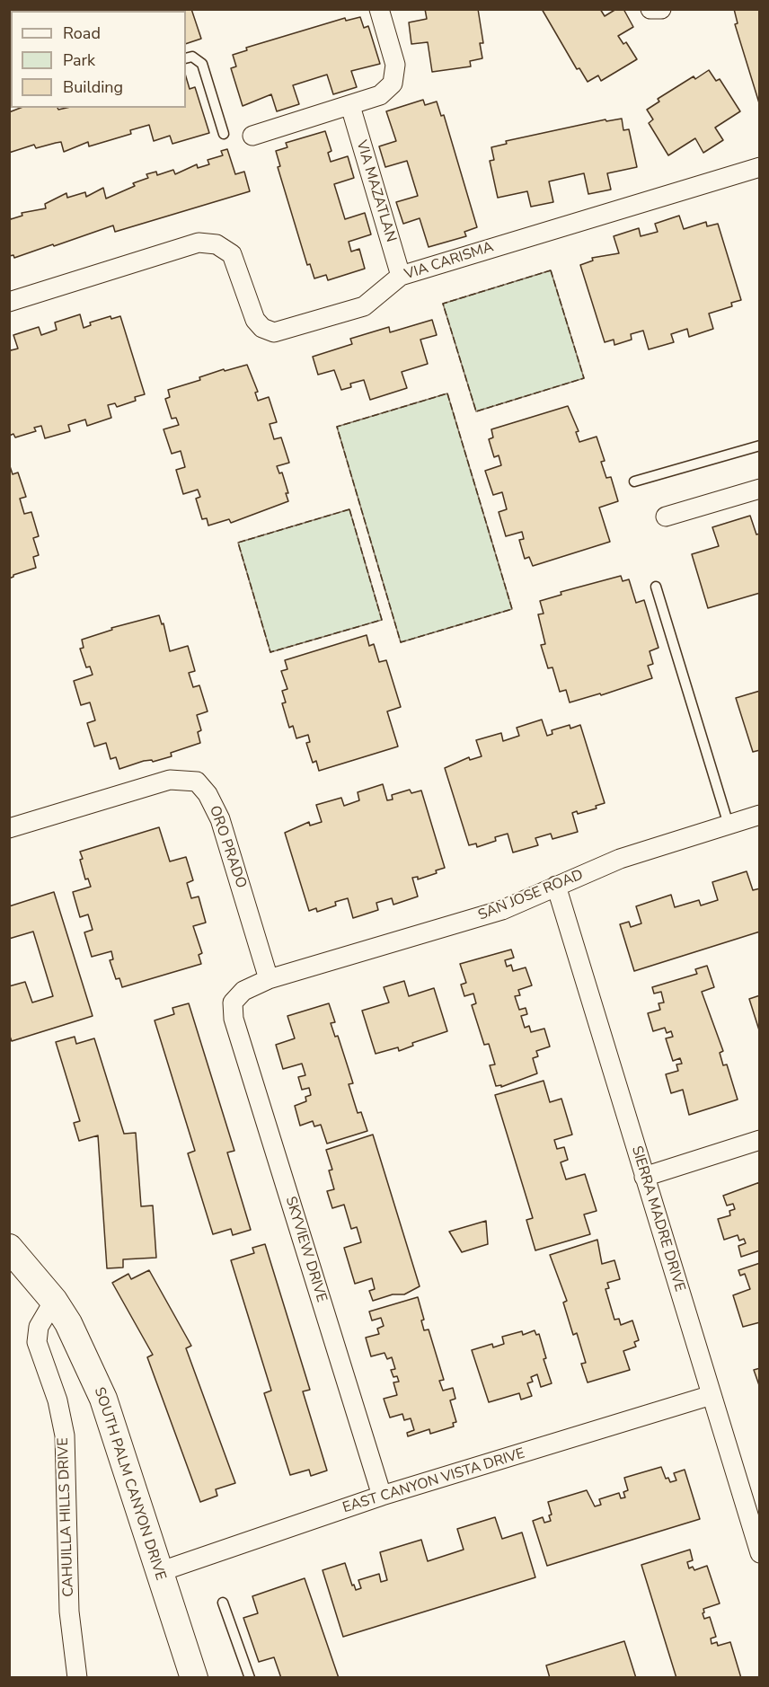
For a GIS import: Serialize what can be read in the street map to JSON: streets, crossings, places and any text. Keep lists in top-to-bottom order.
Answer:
{
  "streets": {
    "street": [
      "VIA MAZATLAN",
      "VIA CARISMA",
      "ORO PRADO",
      "SAN JOSE ROAD",
      "SIERRA MADRE DRIVE",
      "SKYVIEW DRIVE",
      "EAST CANYON VISTA DRIVE",
      "SOUTH PALM CANYON DRIVE",
      "CAHUILLA HILLS DRIVE"
    ]
  },
  "crossings": [
    ["VIA MAZATLAN", "VIA CARISMA"],
    ["ORO PRADO", "SAN JOSE ROAD"],
    ["SAN JOSE ROAD", "SIERRA MADRE DRIVE"],
    ["SAN JOSE ROAD", "SKYVIEW DRIVE"],
    ["SIERRA MADRE DRIVE", "EAST CANYON VISTA DRIVE"],
    ["SKYVIEW DRIVE", "EAST CANYON VISTA DRIVE"],
    ["EAST CANYON VISTA DRIVE", "SOUTH PALM CANYON DRIVE"],
    ["SOUTH PALM CANYON DRIVE", "CAHUILLA HILLS DRIVE"]
  ],
  "legend": ["Road", "Park", "Building"]
}
